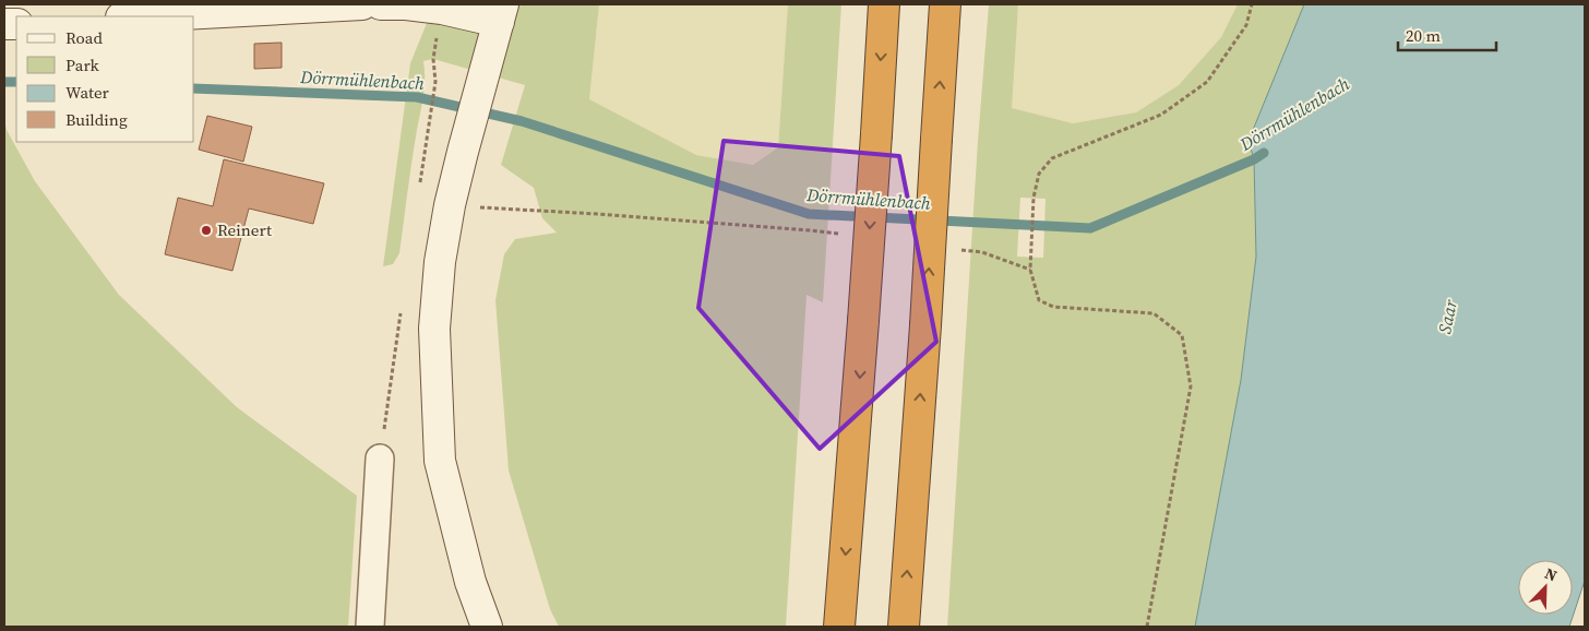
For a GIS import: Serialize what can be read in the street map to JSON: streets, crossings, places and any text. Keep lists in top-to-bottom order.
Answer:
{
  "water": ["Dörrmühlenbach", "Saar"],
  "places": ["Reinert"],
  "legend": [
    "Road",
    "Park",
    "Water",
    "Building"
  ],
  "scale_bar": "20 m",
  "north": "top right"
}
